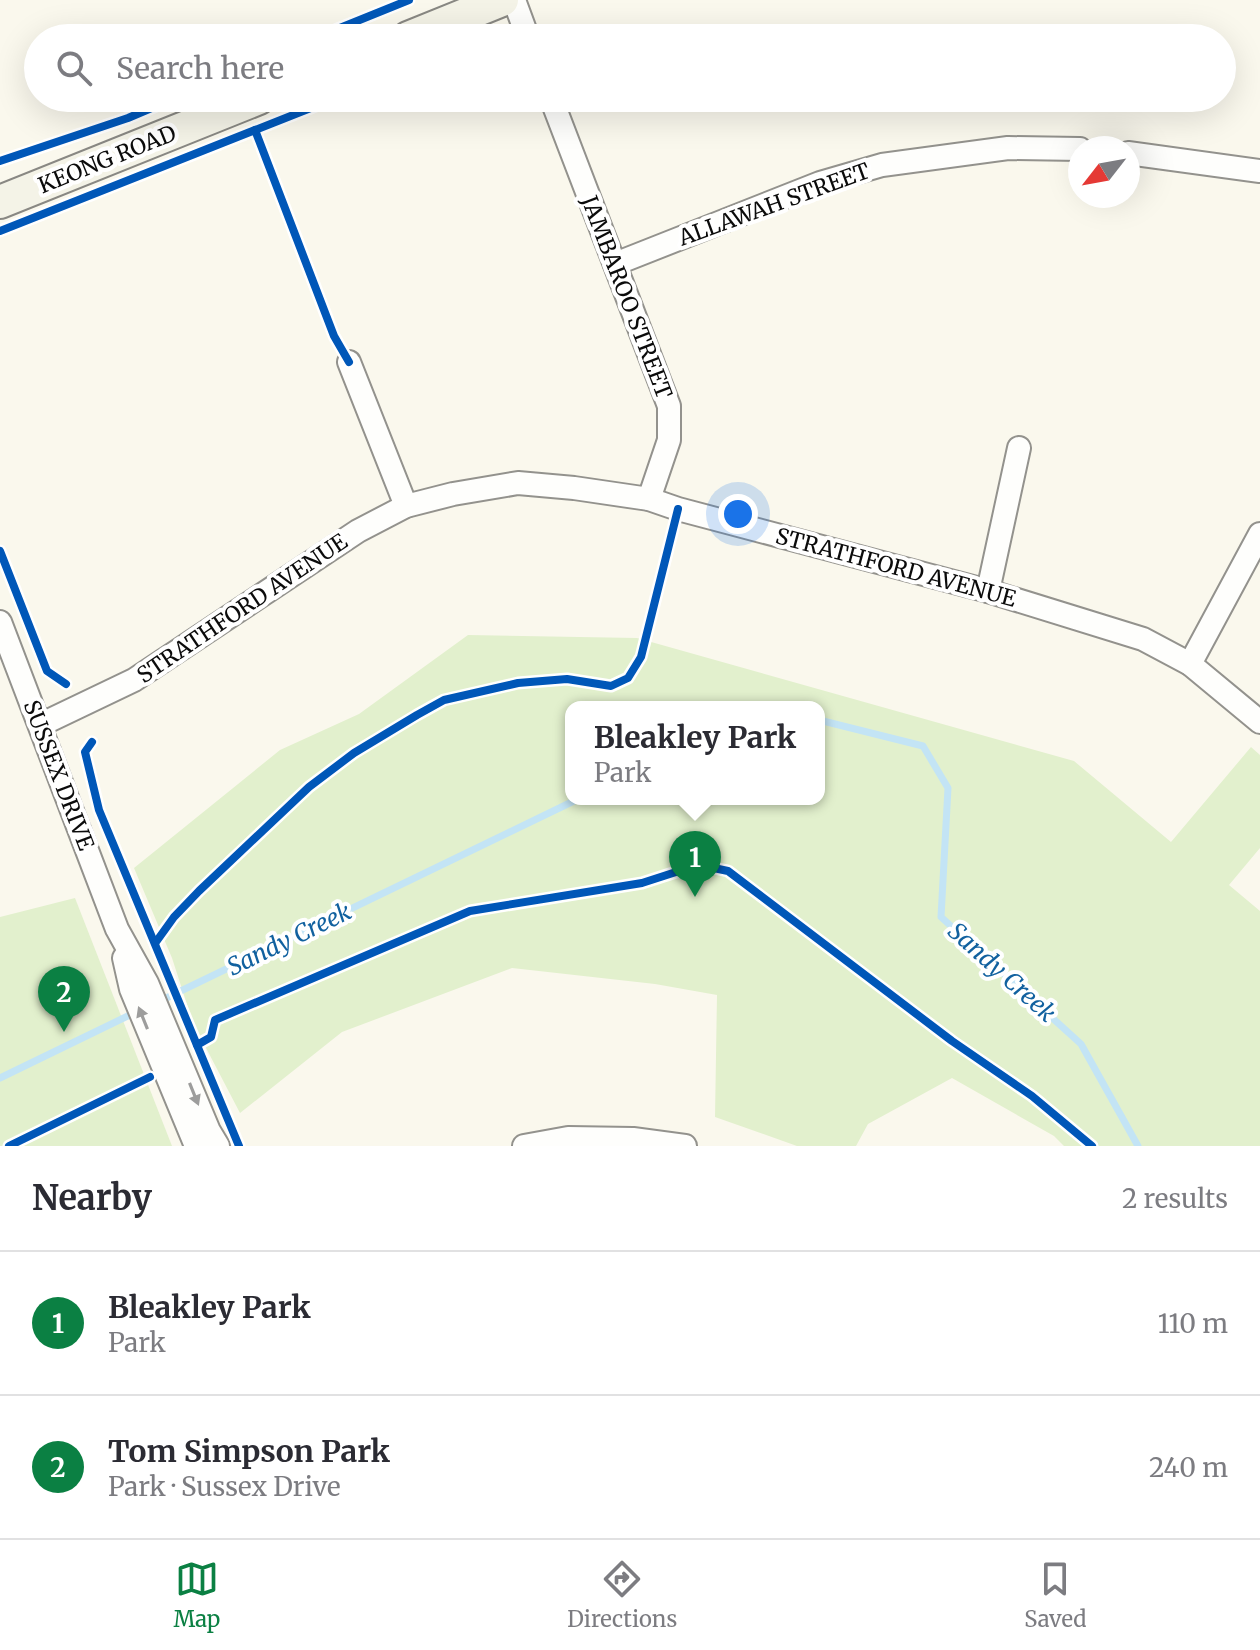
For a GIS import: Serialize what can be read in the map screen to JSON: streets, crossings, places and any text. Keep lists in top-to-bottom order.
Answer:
{
  "streets": {
    "street": [
      "KEONG ROAD",
      "ALLAWAH STREET",
      "JAMBAROO STREET",
      "STRATHFORD AVENUE",
      "SUSSEX DRIVE"
    ]
  },
  "crossings": [
    ["ALLAWAH STREET", "JAMBAROO STREET"],
    ["JAMBAROO STREET", "STRATHFORD AVENUE"],
    ["STRATHFORD AVENUE", "SUSSEX DRIVE"]
  ],
  "water": ["Sandy Creek"],
  "north": "bottom left",
  "page": {
    "search": "Search here",
    "popup": ["Bleakley Park", "Park"],
    "pins": ["1", "2"],
    "heading": ["Nearby", "2 results"],
    "list": [
      {
        "mark": "1",
        "name": "Bleakley Park",
        "note": "Park",
        "value": "110 m"
      },
      {
        "mark": "2",
        "name": "Tom Simpson Park",
        "note": "Park · Sussex Drive",
        "value": "240 m"
      }
    ],
    "nav": ["Map", "Directions", "Saved"]
  }
}
